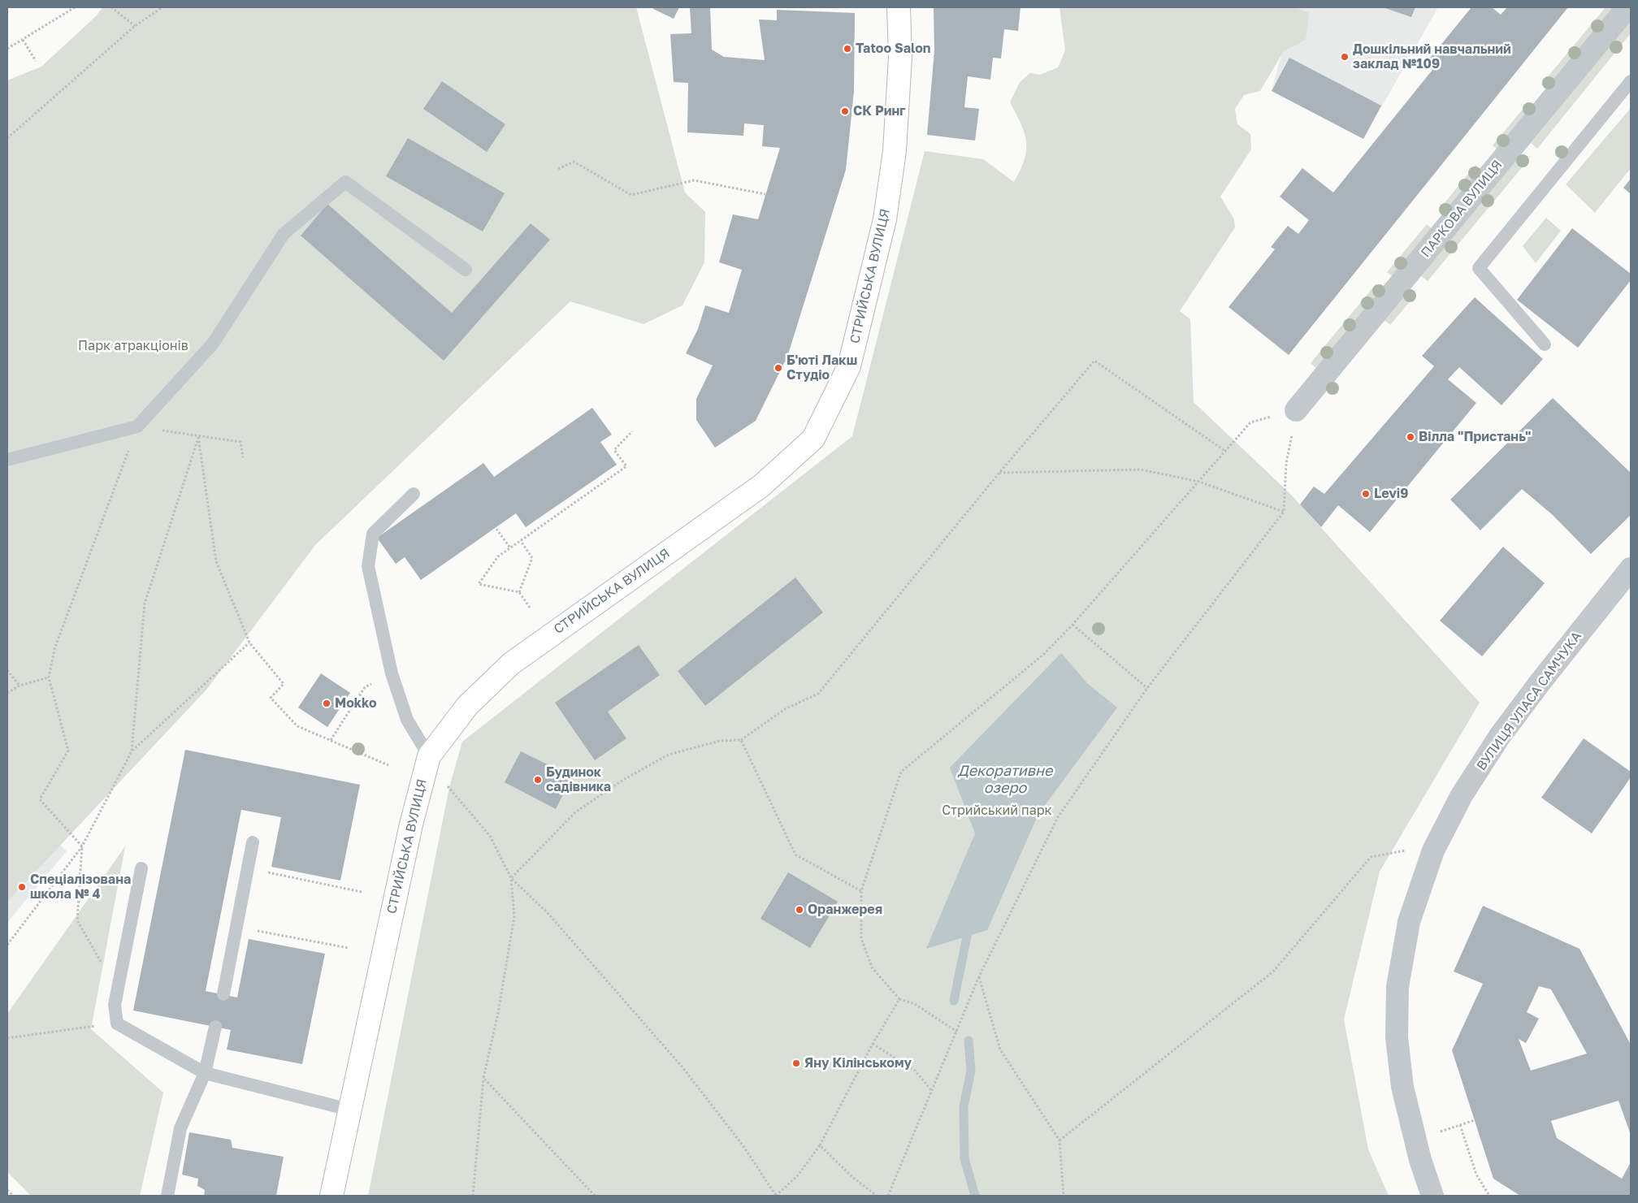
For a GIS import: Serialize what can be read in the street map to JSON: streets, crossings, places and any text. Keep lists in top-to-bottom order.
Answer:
{
  "streets": {
    "main road": ["СТРИЙСЬКА ВУЛИЦЯ"],
    "street": ["ПАРКОВА ВУЛИЦЯ", "ВУЛИЦЯ УЛАСА САМЧУКА"]
  },
  "water": ["Декоративне озеро"],
  "parks": ["Парк атракціонів", "Стрийський парк"],
  "places": [
    "Tatoo Salon",
    "Дошкільний навчальний заклад №109",
    "СК Ринг",
    "Б'юті Лакш Студіо",
    "Вілла \"Пристань\"",
    "Levi9",
    "Mokko",
    "Будинок садівника",
    "Спеціалізована школа № 4",
    "Оранжерея",
    "Яну Кілінському"
  ]
}
